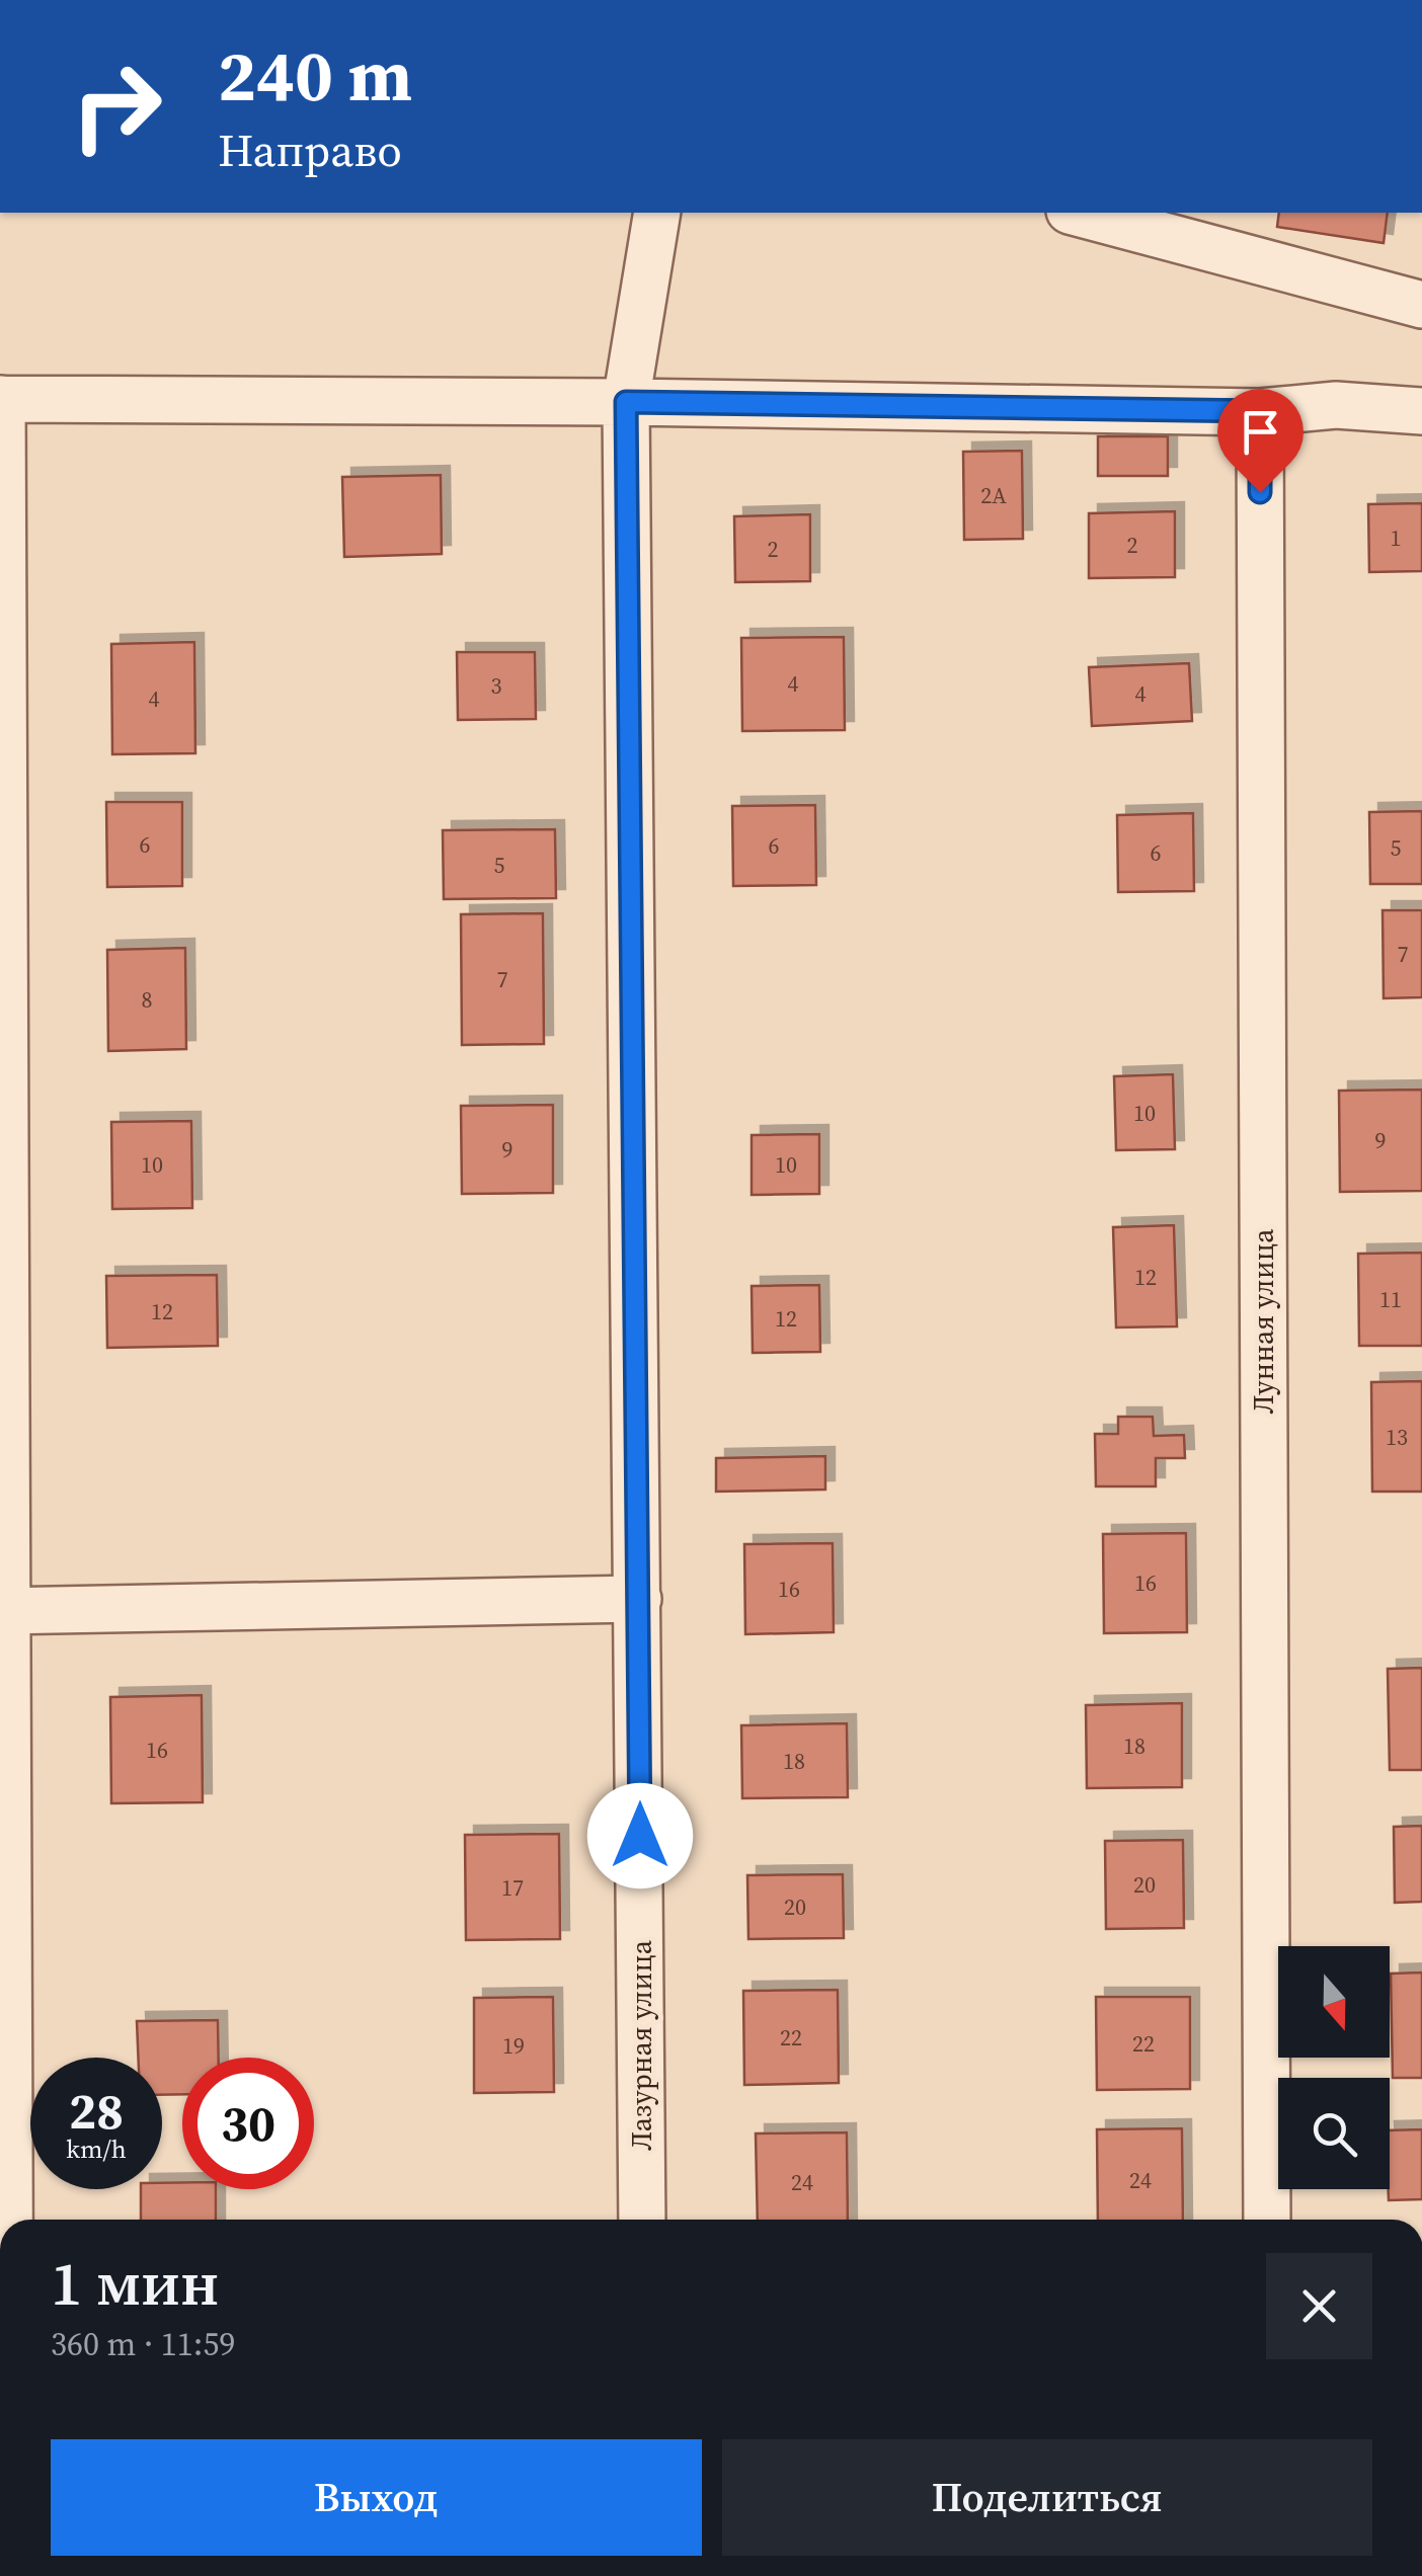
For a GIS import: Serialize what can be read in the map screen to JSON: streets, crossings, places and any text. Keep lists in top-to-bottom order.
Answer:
{
  "streets": {
    "street": ["Лунная улица", "Лазурная улица"]
  },
  "house_numbers": [
    "2А",
    "1",
    "2",
    "2",
    "4",
    "3",
    "4",
    "4",
    "6",
    "6",
    "5",
    "6",
    "5",
    "7",
    "7",
    "8",
    "10",
    "9",
    "9",
    "10",
    "10",
    "12",
    "11",
    "12",
    "12",
    "13",
    "16",
    "16",
    "18",
    "16",
    "18",
    "20",
    "17",
    "20",
    "22",
    "22",
    "19",
    "24",
    "24"
  ],
  "north": "bottom",
  "page": {
    "turn": ["240 m", "Направо"],
    "speed": "28 km/h",
    "limit": "30",
    "heading": ["1 мин", "360 m · 11:59"],
    "buttons": ["Выход", "Поделиться"]
  }
}
